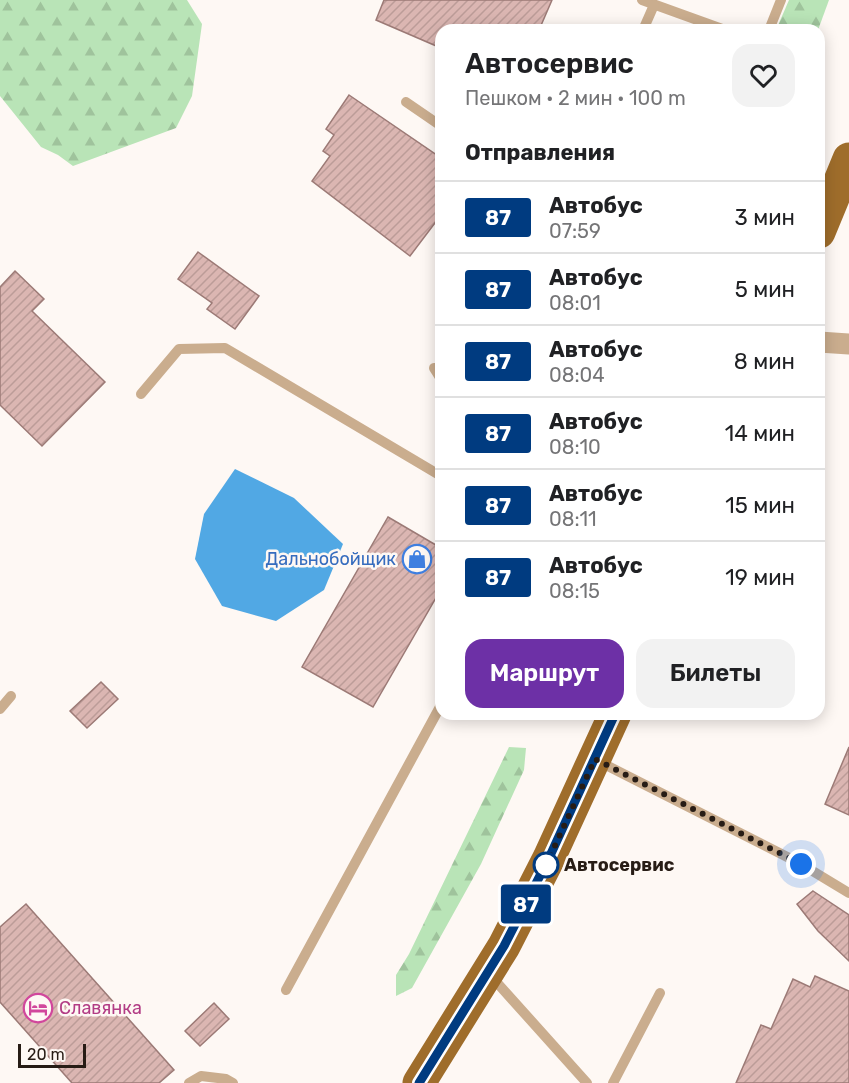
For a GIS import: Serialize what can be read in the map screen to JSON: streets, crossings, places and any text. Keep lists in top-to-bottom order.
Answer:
{
  "places": {
    "shop": ["Дальнобойщик"],
    "other": ["Автосервис"],
    "hotel": ["Славянка"]
  },
  "lines": ["bus line 87"],
  "scale_bar": "20 m",
  "page": {
    "on_map": "87",
    "heading": [
      ["Автосервис", "Пешком · 2 мин · 100 m"],
      "Отправления"
    ],
    "list": [
      {
        "mark": "87",
        "name": "Автобус",
        "note": "07:59",
        "value": "3 мин"
      },
      {
        "mark": "87",
        "name": "Автобус",
        "note": "08:01",
        "value": "5 мин"
      },
      {
        "mark": "87",
        "name": "Автобус",
        "note": "08:04",
        "value": "8 мин"
      },
      {
        "mark": "87",
        "name": "Автобус",
        "note": "08:10",
        "value": "14 мин"
      },
      {
        "mark": "87",
        "name": "Автобус",
        "note": "08:11",
        "value": "15 мин"
      },
      {
        "mark": "87",
        "name": "Автобус",
        "note": "08:15",
        "value": "19 мин"
      }
    ],
    "buttons": ["Маршрут", "Билеты"],
    "scale": "20 m"
  }
}
